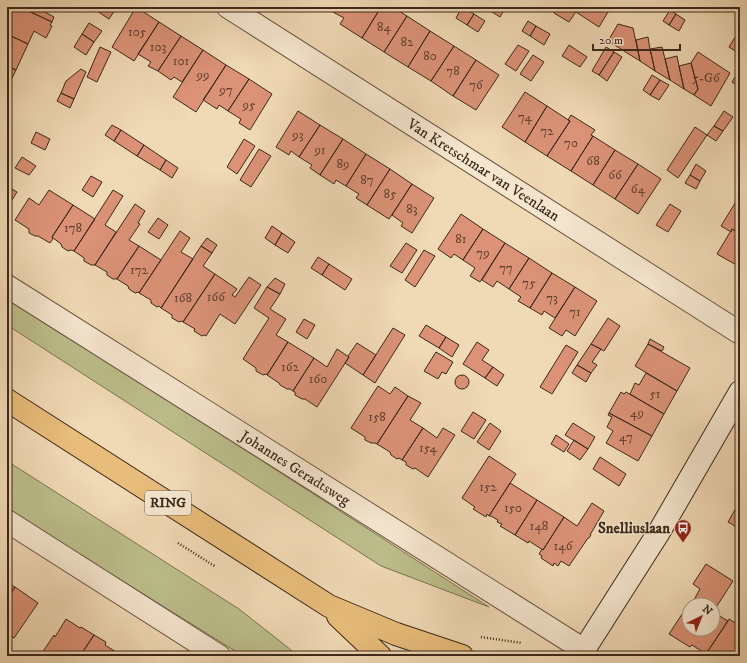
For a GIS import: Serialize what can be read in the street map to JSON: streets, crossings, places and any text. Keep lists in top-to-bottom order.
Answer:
{
  "streets": {
    "main road": ["RING"],
    "street": ["Van Kretschmar van Veenlaan", "Johannes Geradtsweg"]
  },
  "places": {
    "bus stop": ["Snelliuslaan"]
  },
  "house_numbers": [
    "84",
    "105",
    "82",
    "103",
    "80",
    "101",
    "78",
    "99",
    "5-G6",
    "76",
    "97",
    "95",
    "74",
    "72",
    "93",
    "70",
    "91",
    "68",
    "89",
    "66",
    "87",
    "64",
    "85",
    "83",
    "178",
    "81",
    "79",
    "77",
    "172",
    "75",
    "166",
    "168",
    "73",
    "71",
    "162",
    "160",
    "51",
    "49",
    "158",
    "47",
    "154",
    "152",
    "150",
    "148",
    "146"
  ],
  "scale_bar": "20 m",
  "north": "top right"
}
